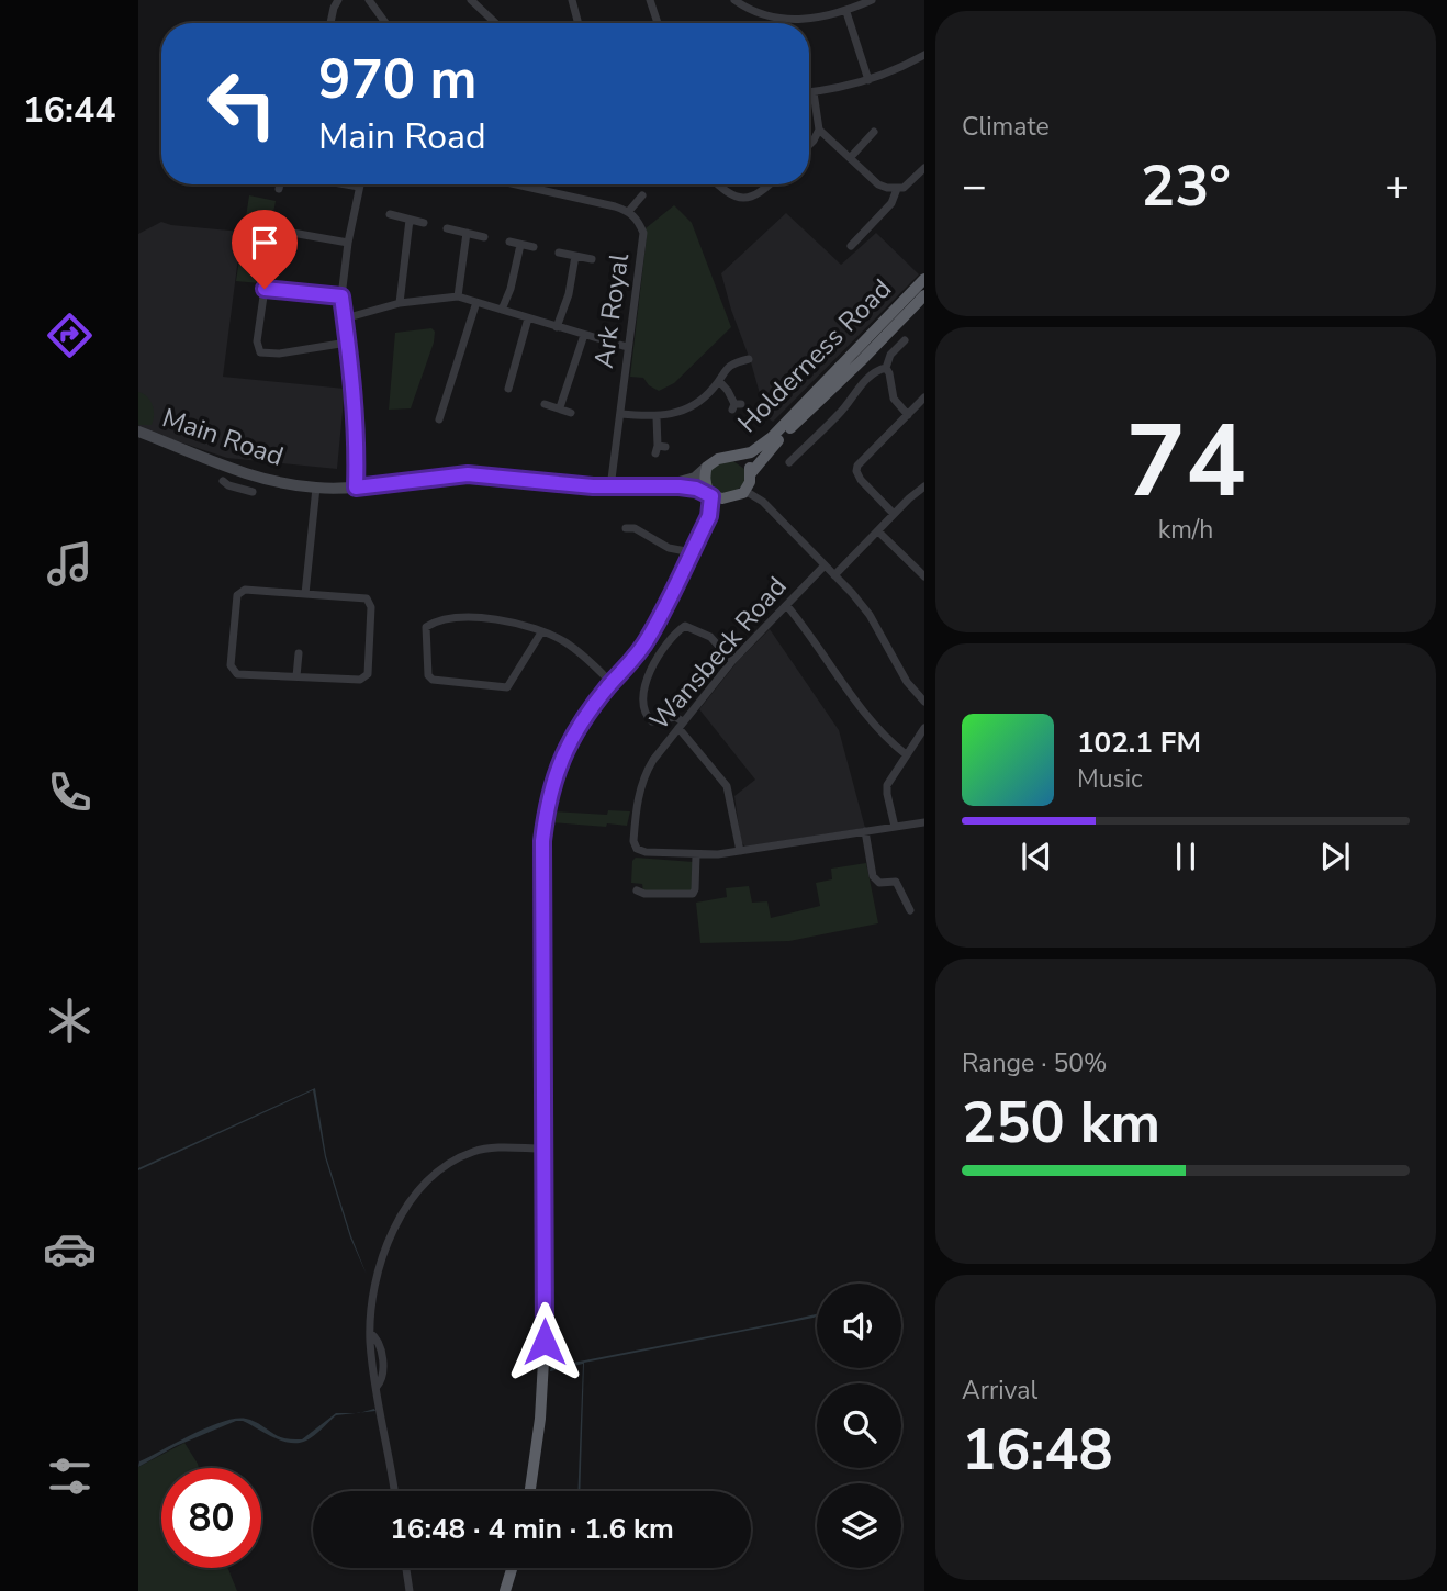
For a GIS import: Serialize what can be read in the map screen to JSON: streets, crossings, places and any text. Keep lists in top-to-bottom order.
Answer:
{
  "streets": {
    "highway": ["Holderness Road"],
    "main road": ["Main Road"],
    "street": ["Ark Royal", "Wansbeck Road"]
  },
  "crossings": [
    ["Ark Royal", "Main Road"],
    ["Holderness Road", "Main Road"]
  ],
  "page": {
    "tabs": "16:44",
    "tile": [
      "Climate",
      ["74", "km/h"],
      ["Range · 50%", "250 km"],
      ["Arrival", "16:48"]
    ],
    "turn": ["970 m", "Main Road"],
    "heat": ["−", "23°", "+"],
    "song": ["102.1 FM", "Music"],
    "limit": "80",
    "trip": "16:48 · 4 min · 1.6 km"
  }
}
